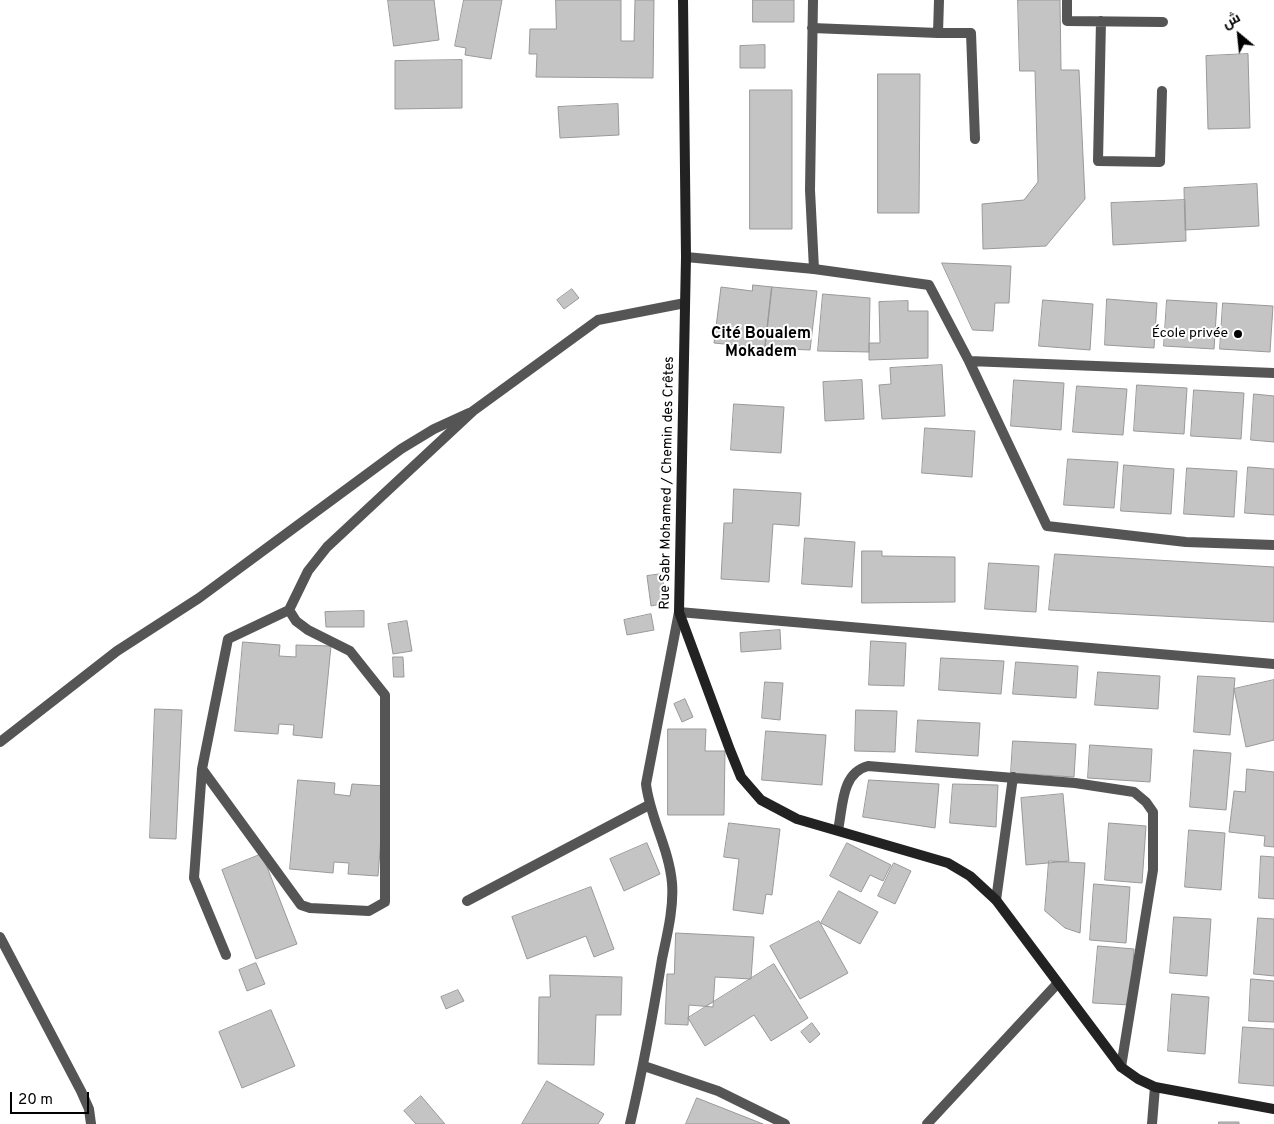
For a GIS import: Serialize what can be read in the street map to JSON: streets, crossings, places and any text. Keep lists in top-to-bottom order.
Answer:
{
  "streets": {
    "street": ["Rue Sabr Mohamed / Chemin des Crêtes"]
  },
  "districts": ["Cité Boualem Mokadem"],
  "places": ["École privée"],
  "scale_bar": "20 m",
  "north": "top left"
}
